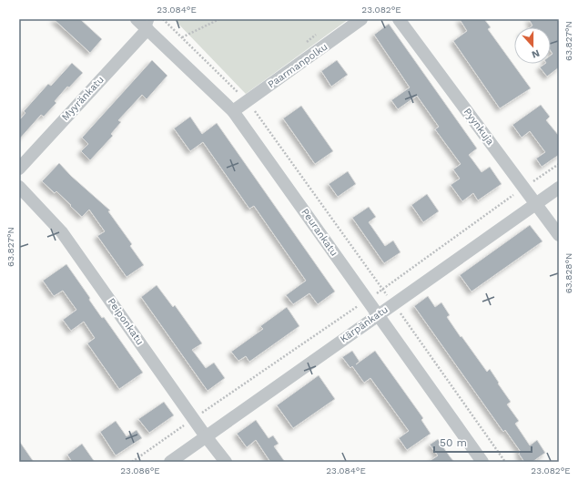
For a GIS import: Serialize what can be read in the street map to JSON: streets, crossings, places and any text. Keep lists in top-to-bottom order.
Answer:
{
  "streets": {
    "street": [
      "Paarmanpolku",
      "Myyränkatu",
      "Pyynkuja",
      "Peurankatu",
      "Peiponkatu",
      "Kärpänkatu"
    ]
  },
  "crossings": [
    ["Paarmanpolku", "Peurankatu"],
    ["Myyränkatu", "Peurankatu"],
    ["Pyynkuja", "Kärpänkatu"],
    ["Peurankatu", "Kärpänkatu"],
    ["Peiponkatu", "Kärpänkatu"]
  ],
  "scale_bar": "50 m",
  "north": "bottom",
  "coordinates": [
    "23.084°E",
    "23.082°E",
    "63.827°N",
    "63.828°N",
    "23.086°E"
  ]
}
